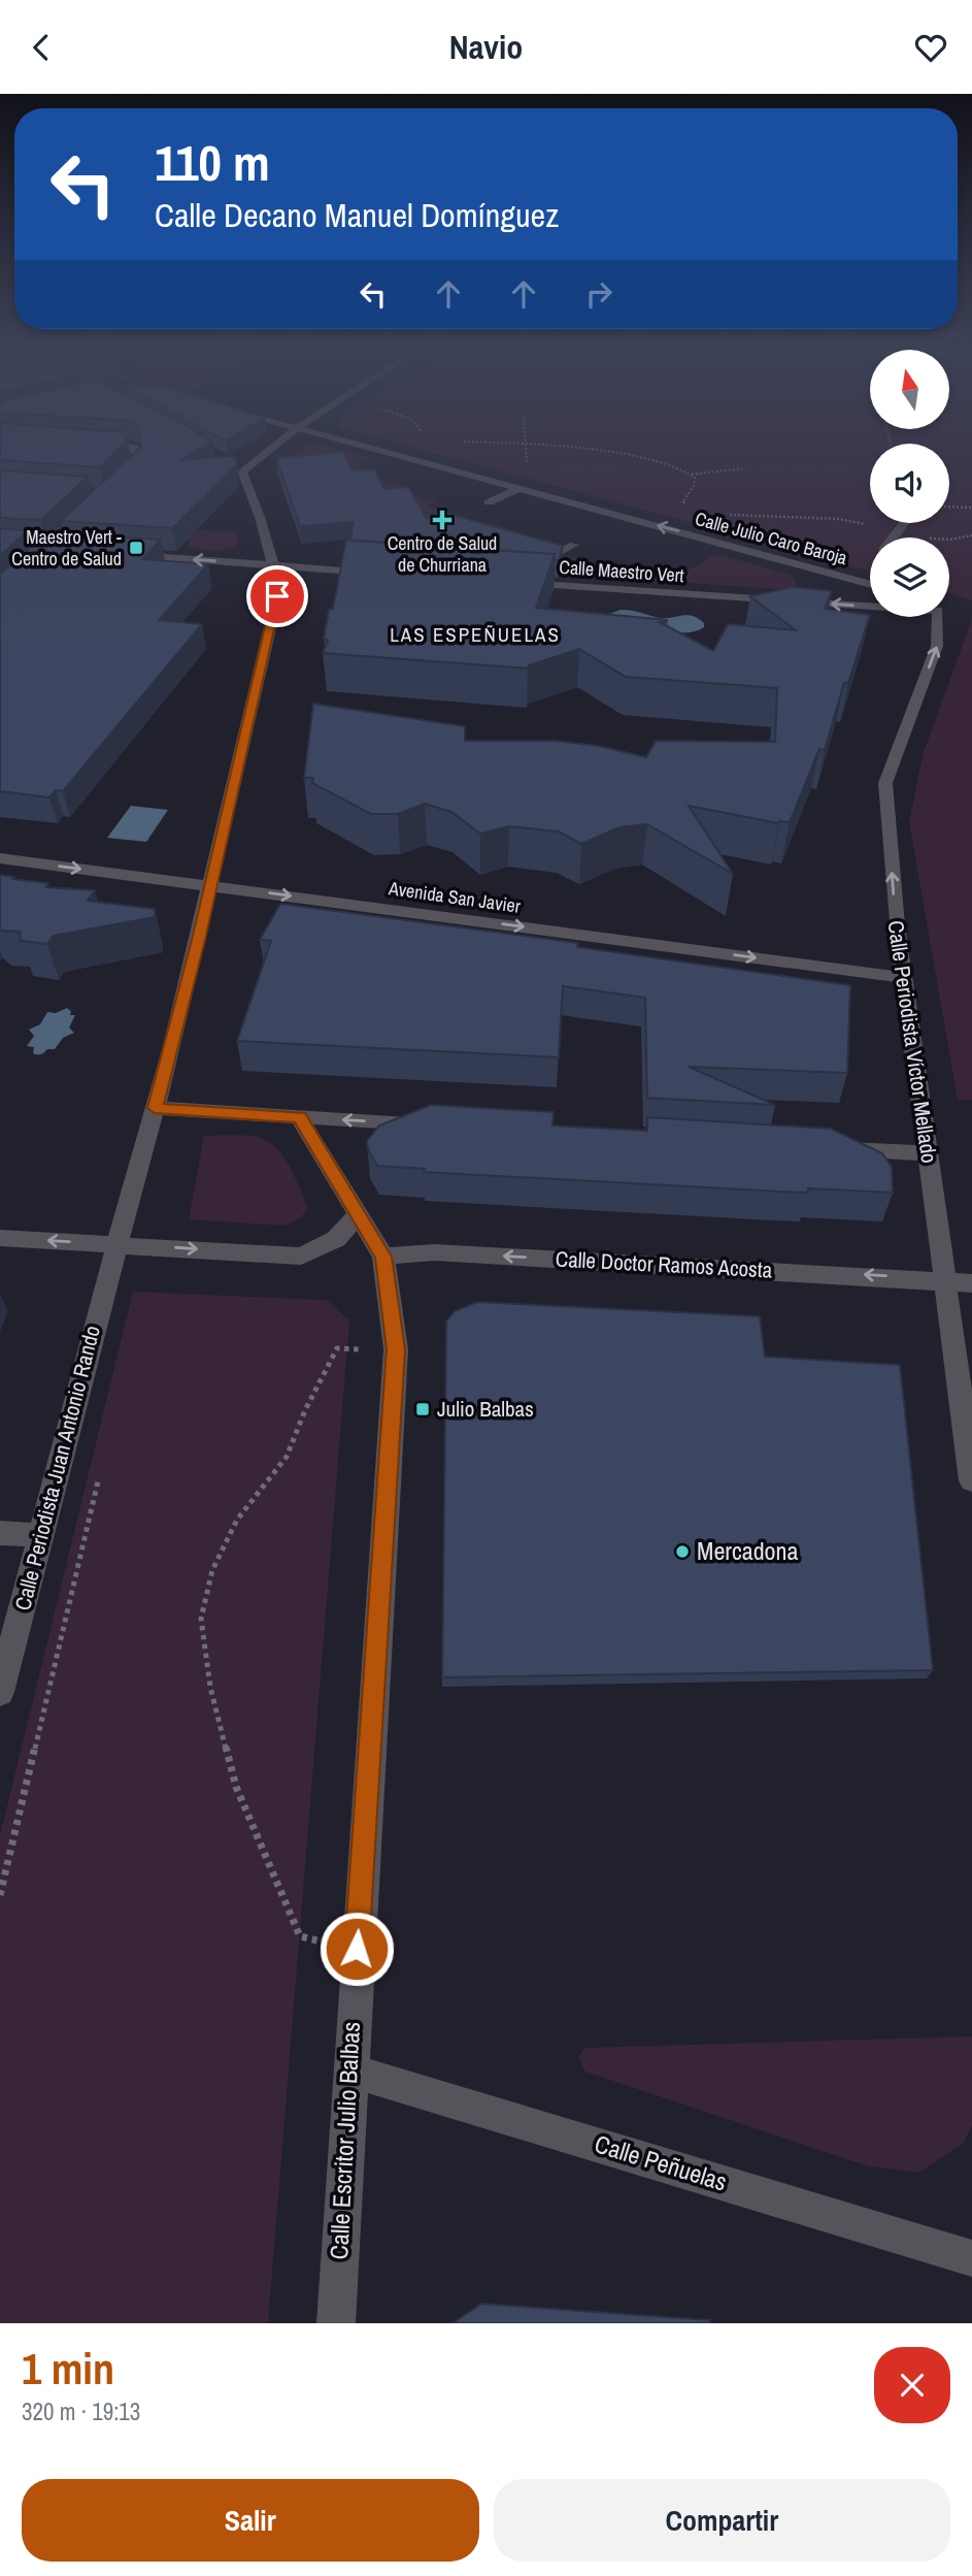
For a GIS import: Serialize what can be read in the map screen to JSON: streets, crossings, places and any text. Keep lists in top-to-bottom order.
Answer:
{
  "streets": {
    "street": [
      "Calle Julio Caro Baroja",
      "Calle Maestro Vert",
      "Avenida San Javier",
      "Calle Periodista Víctor Mellado",
      "Calle Doctor Ramos Acosta",
      "Calle Periodista Juan Antonio Rando",
      "Calle Escritor Julio Balbas",
      "Calle Peñuelas"
    ]
  },
  "crossings": [
    ["Avenida San Javier", "Calle Periodista Víctor Mellado"],
    ["Avenida San Javier", "Calle Periodista Juan Antonio Rando"],
    ["Calle Periodista Víctor Mellado", "Calle Doctor Ramos Acosta"],
    ["Calle Doctor Ramos Acosta", "Calle Escritor Julio Balbas"],
    ["Calle Escritor Julio Balbas", "Calle Peñuelas"]
  ],
  "one_way": [
    "Calle Julio Caro Baroja",
    "Calle Maestro Vert",
    "Avenida San Javier",
    "Calle Periodista Víctor Mellado"
  ],
  "districts": ["LAS ESPEÑUELAS"],
  "places": {
    "health": ["Centro de Salud de Churriana"],
    "transit": ["Maestro Vert - Centro de Salud", "Julio Balbas"],
    "other": ["Mercadona"]
  },
  "north": "top",
  "page": {
    "header": "Navio",
    "turn": ["110 m", "Calle Decano Manuel Domínguez"],
    "heading": ["1 min", "320 m · 19:13"],
    "buttons": ["Salir", "Compartir"]
  }
}
